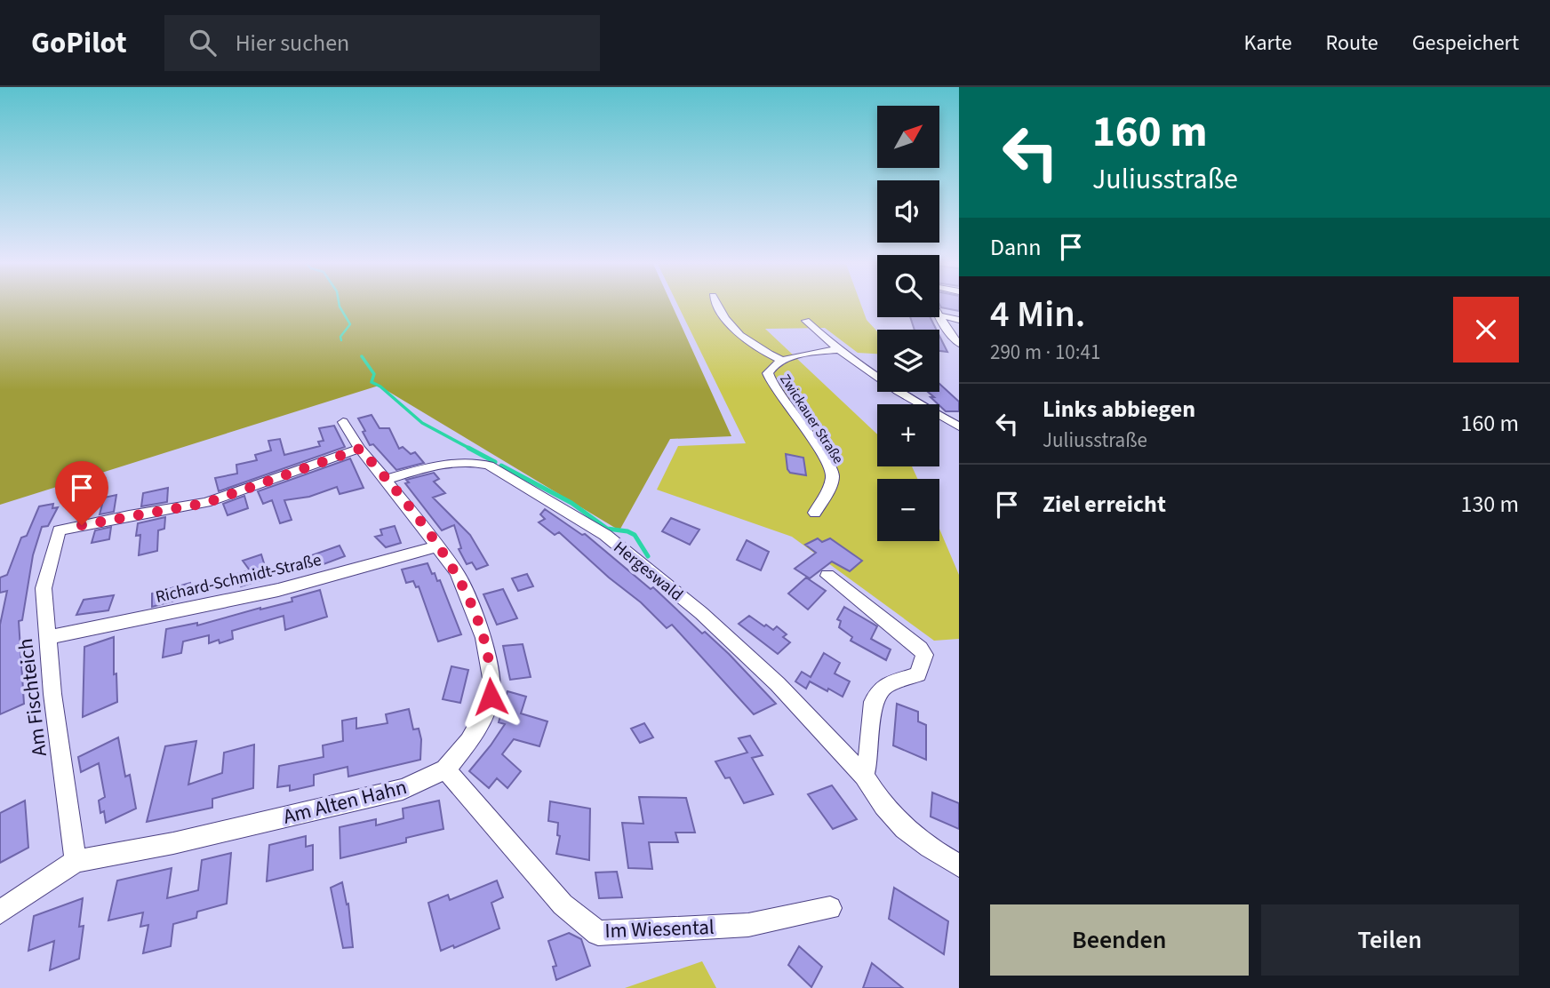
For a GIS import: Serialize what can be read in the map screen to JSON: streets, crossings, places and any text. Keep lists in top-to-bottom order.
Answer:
{
  "streets": {
    "street": [
      "Zwickauer Straße",
      "Hergeswald",
      "Richard-Schmidt-Straße",
      "Am Fischteich",
      "Am Alten Hahn",
      "Im Wiesental"
    ]
  },
  "crossings": [
    ["Hergeswald", "Am Alten Hahn"],
    ["Richard-Schmidt-Straße", "Am Fischteich"],
    ["Richard-Schmidt-Straße", "Am Alten Hahn"],
    ["Am Fischteich", "Am Alten Hahn"],
    ["Am Alten Hahn", "Im Wiesental"]
  ],
  "north": "top right",
  "page": {
    "header": "GoPilot",
    "search": "Hier suchen",
    "nav": ["Karte", "Route", "Gespeichert"],
    "turn": ["160 m", "Juliusstraße"],
    "map_buttons": ["+", "−"],
    "then": "Dann",
    "heading": ["4 Min.", "290 m · 10:41"],
    "list": [
      {
        "name": "Links abbiegen",
        "note": "Juliusstraße",
        "value": "160 m"
      },
      {
        "name": "Ziel erreicht",
        "value": "130 m"
      }
    ],
    "buttons": ["Beenden", "Teilen"]
  }
}
